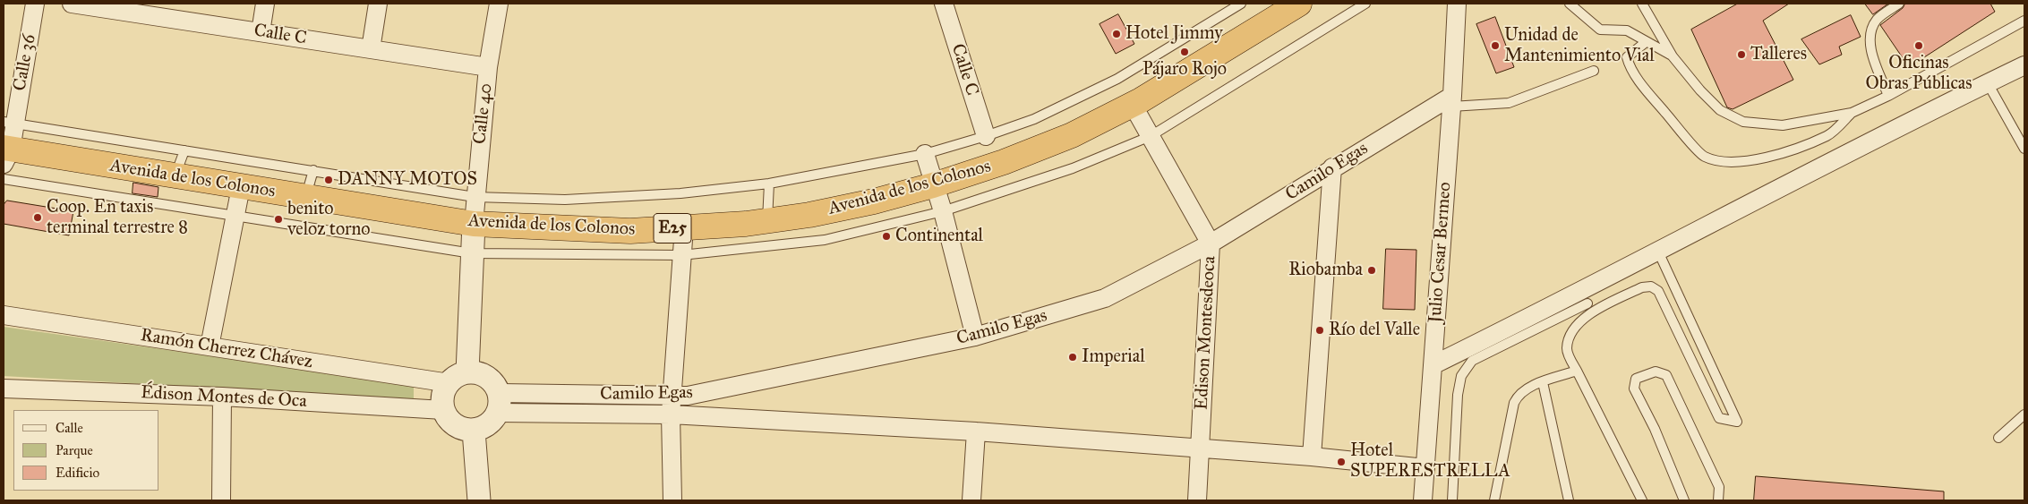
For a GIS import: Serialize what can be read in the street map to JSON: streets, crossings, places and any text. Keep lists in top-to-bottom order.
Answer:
{
  "streets": {
    "highway": ["Avenida de los Colonos", "E25"],
    "street": [
      "Calle C",
      "Calle 36",
      "Calle 40",
      "Camilo Egas",
      "Julio Cesar Bermeo",
      "Edison Montesdeoca",
      "Ramón Cherrez Chávez",
      "Édison Montes de Oca"
    ]
  },
  "crossings": [
    ["Calle C", "Calle 40"],
    ["Calle 36", "Avenida de los Colonos"],
    ["Calle 40", "Avenida de los Colonos"],
    ["Camilo Egas", "Julio Cesar Bermeo"],
    ["Camilo Egas", "Edison Montesdeoca"],
    ["Camilo Egas", "Ramón Cherrez Chávez"],
    ["Camilo Egas", "Édison Montes de Oca"],
    ["Avenida de los Colonos", "Edison Montesdeoca"],
    ["Ramón Cherrez Chávez", "Édison Montes de Oca"]
  ],
  "places": [
    "Hotel Jimmy",
    "Unidad de Mantenimiento Vial",
    "Oficinas Obras Públicas",
    "Pájaro Rojo",
    "Talleres",
    "DANNY MOTOS",
    "Coop. En taxis terminal terrestre 8",
    "benito veloz torno",
    "Continental",
    "Riobamba",
    "Río del Valle",
    "Imperial",
    "Hotel SUPERESTRELLA"
  ],
  "legend": ["Calle", "Parque", "Edificio"]
}
